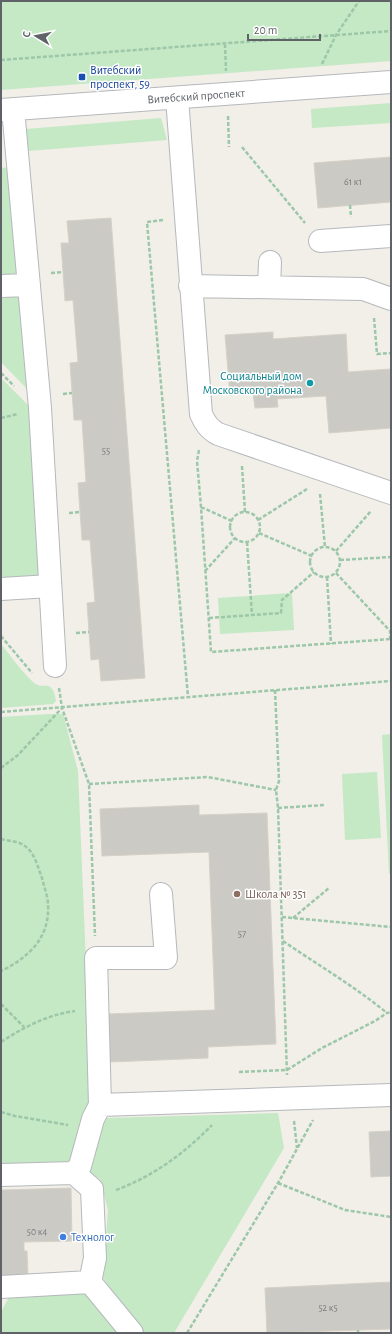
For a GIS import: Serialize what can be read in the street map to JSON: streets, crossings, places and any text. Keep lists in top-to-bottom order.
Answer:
{
  "streets": {
    "street": ["Витебский проспект"]
  },
  "places": {
    "transit": ["Витебский проспект, 59"],
    "other": ["Социальный дом Московского района", "Школа № 351", "Технолог"]
  },
  "house_numbers": [
    "61 к1",
    "55",
    "57",
    "50 к4",
    "52 к5"
  ],
  "scale_bar": "20 m",
  "north": "left"
}
